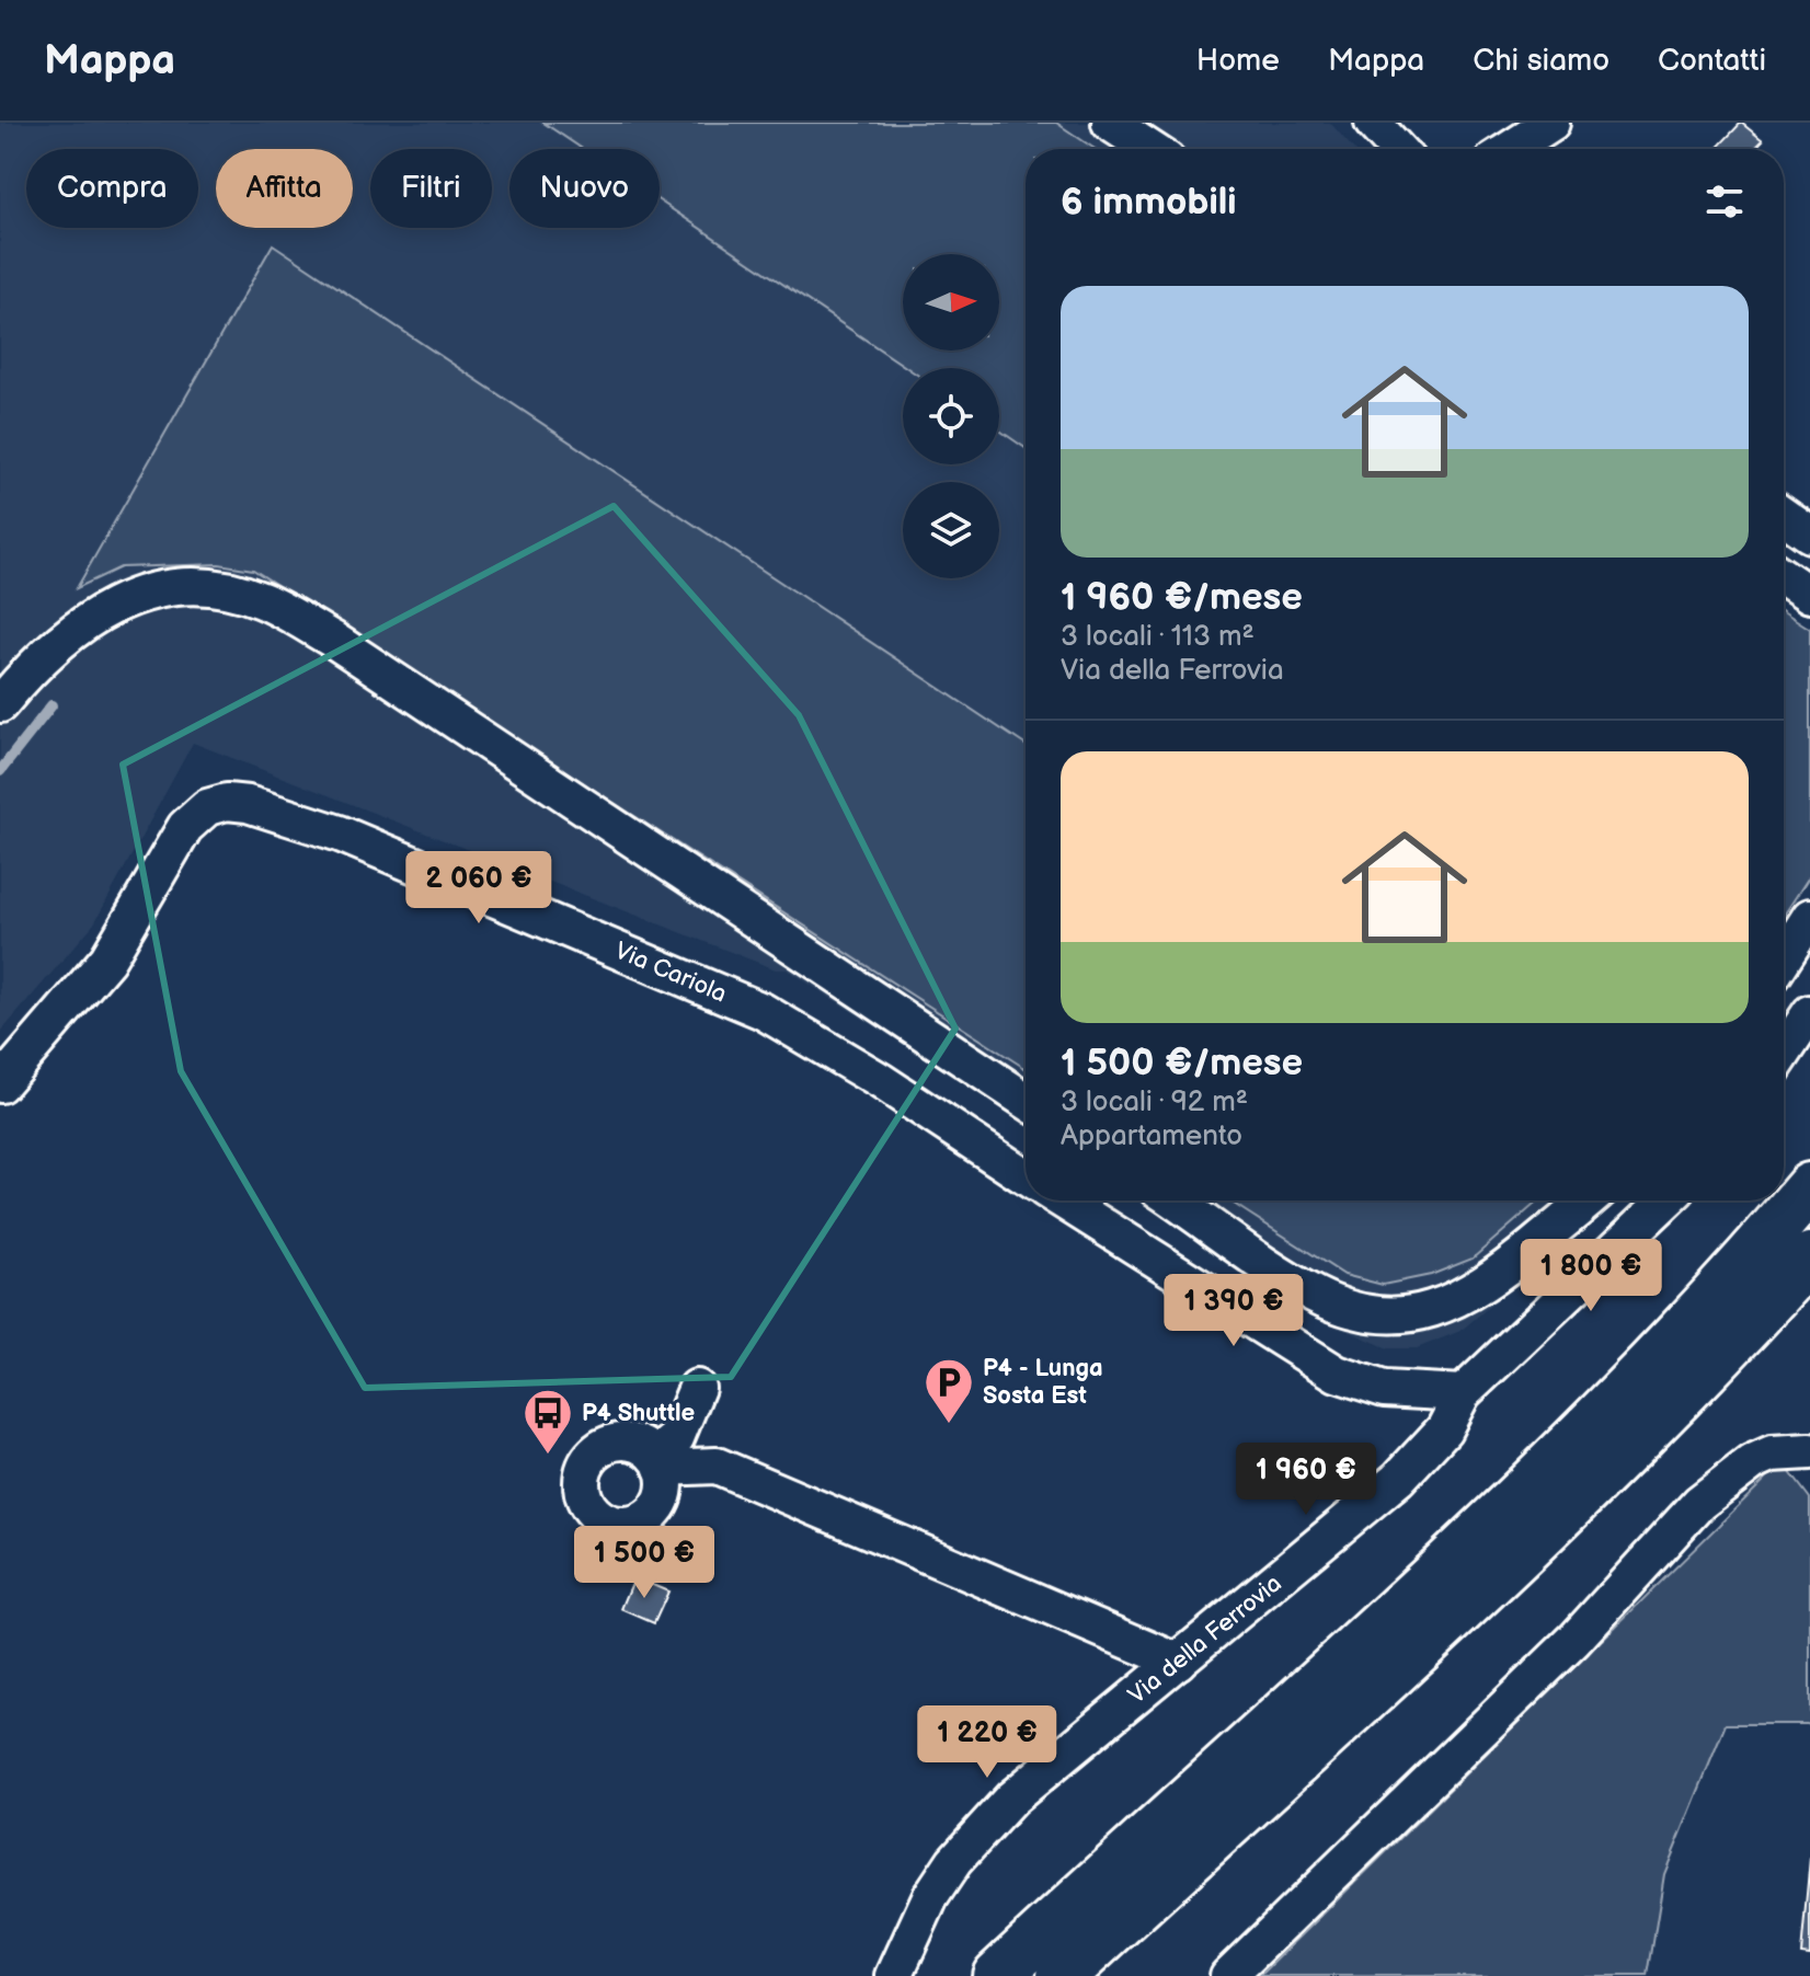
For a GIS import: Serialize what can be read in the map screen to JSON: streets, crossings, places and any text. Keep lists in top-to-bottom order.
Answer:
{
  "streets": {
    "street": ["Via Cariola", "Via della Ferrovia"]
  },
  "places": {
    "parking": ["P4 - Lunga Sosta Est"],
    "bus stop": ["P4 Shuttle"]
  },
  "north": "right",
  "page": {
    "header": "Mappa",
    "nav": [
      "Home",
      "Mappa",
      "Chi siamo",
      "Contatti"
    ],
    "chip": [
      "Compra",
      "Affitta",
      "Filtri",
      "Nuovo"
    ],
    "heading": "6 immobili",
    "list": [
      {
        "name": "1 960 €/mese",
        "note": "3 locali · 113 m² · Via della Ferrovia"
      },
      {
        "name": "1 500 €/mese",
        "note": "3 locali · 92 m² · Appartamento"
      }
    ],
    "price": [
      "2 060 €",
      "1 800 €",
      "1 390 €",
      "1 960 €",
      "1 500 €",
      "1 220 €"
    ]
  }
}
